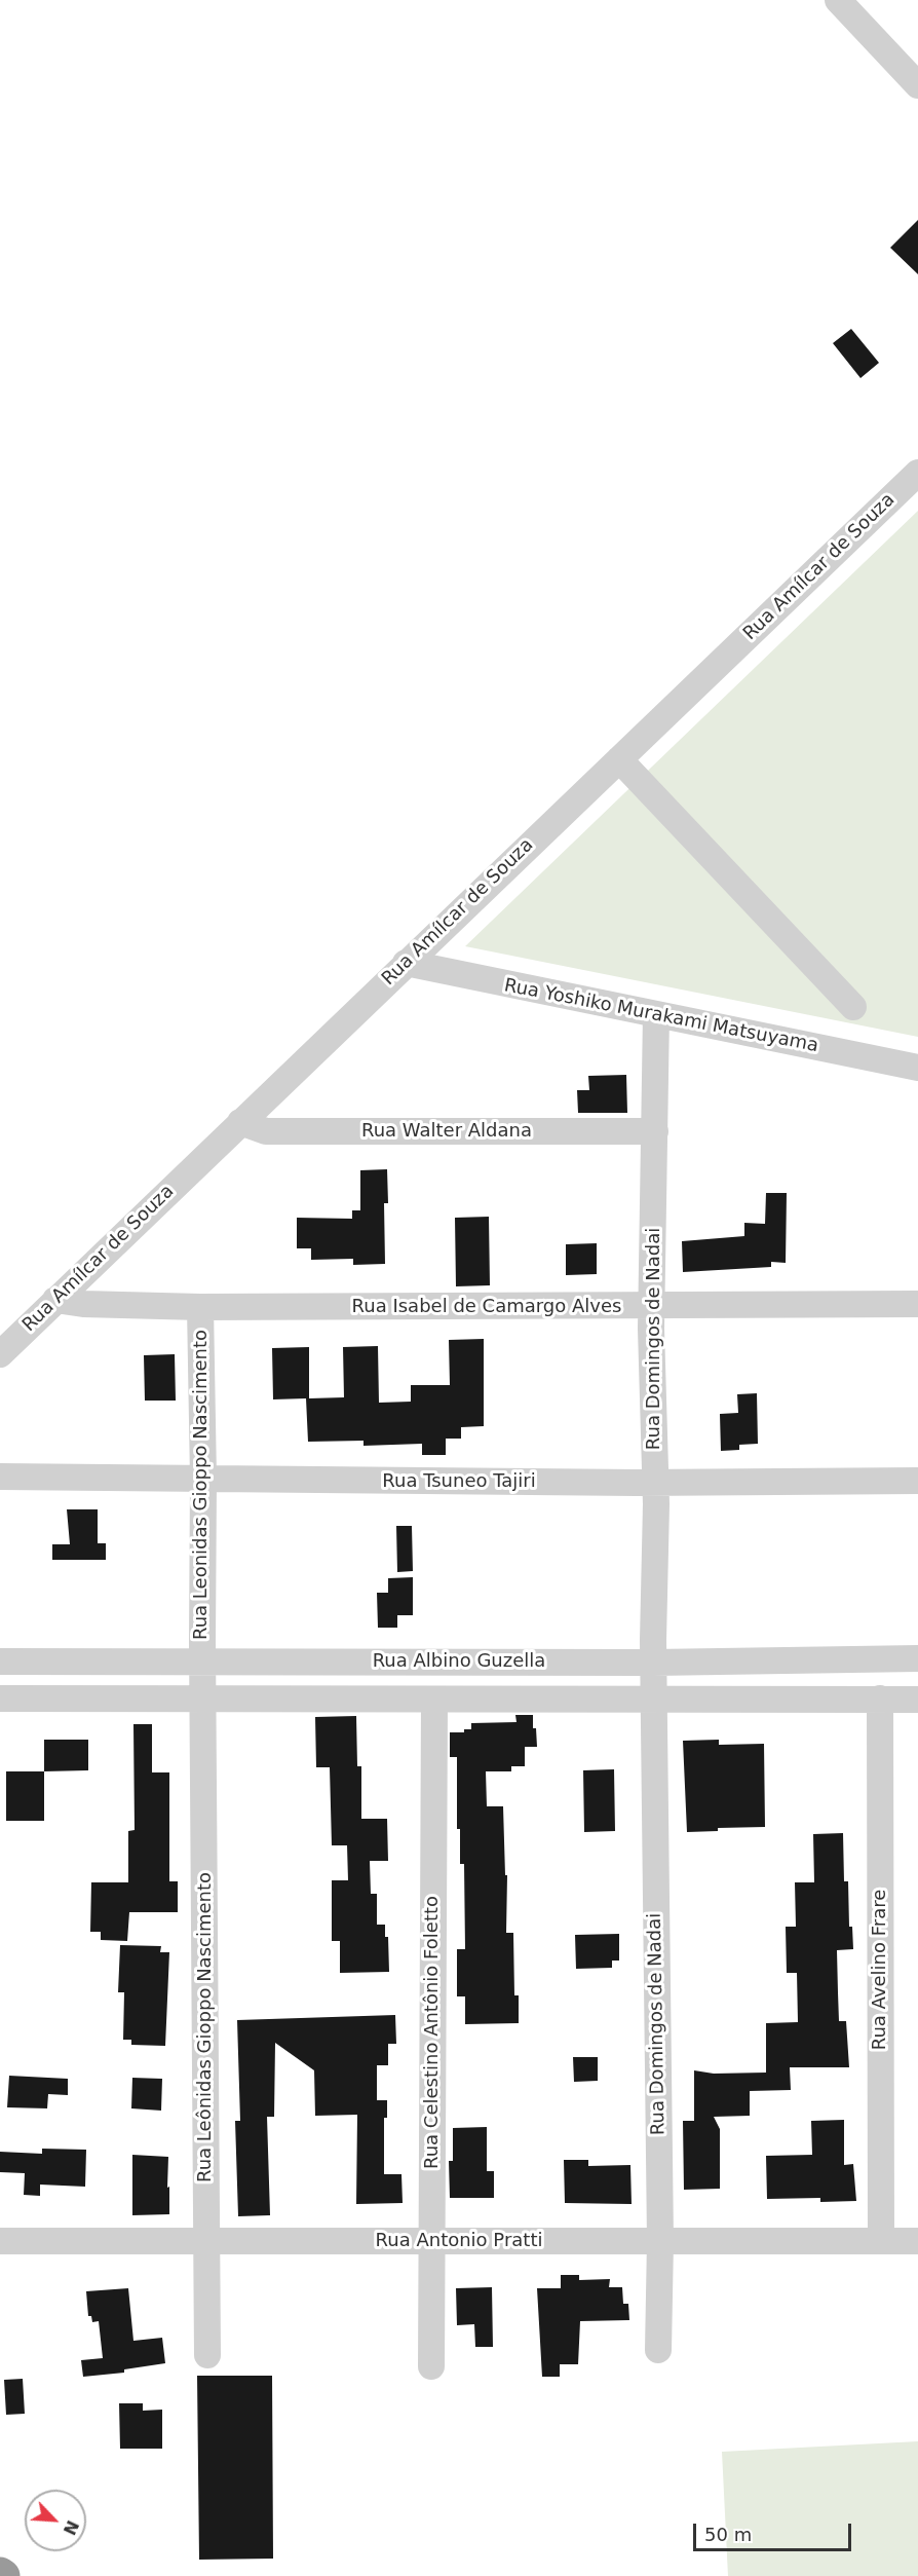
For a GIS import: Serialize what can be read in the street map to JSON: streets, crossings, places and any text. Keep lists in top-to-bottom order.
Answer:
{
  "streets": {
    "street": [
      "Rua Amílcar de Souza",
      "Rua Yoshiko Murakami Matsuyama",
      "Rua Walter Aldana",
      "Rua Isabel de Camargo Alves",
      "Rua Domingos de Nadai",
      "Rua Tsuneo Tajiri",
      "Rua Leonidas Gioppo Nascimento",
      "Rua Albino Guzella",
      "Rua Avelino Frare",
      "Rua Leônidas Gioppo Nascimento",
      "Rua Celestino Antônio Foletto",
      "Rua Antonio Pratti"
    ]
  },
  "crossings": [
    ["Rua Amílcar de Souza", "Rua Yoshiko Murakami Matsuyama"],
    ["Rua Amílcar de Souza", "Rua Walter Aldana"],
    ["Rua Amílcar de Souza", "Rua Isabel de Camargo Alves"],
    ["Rua Yoshiko Murakami Matsuyama", "Rua Domingos de Nadai"],
    ["Rua Walter Aldana", "Rua Domingos de Nadai"],
    ["Rua Isabel de Camargo Alves", "Rua Domingos de Nadai"],
    ["Rua Isabel de Camargo Alves", "Rua Leonidas Gioppo Nascimento"],
    ["Rua Domingos de Nadai", "Rua Tsuneo Tajiri"],
    ["Rua Domingos de Nadai", "Rua Albino Guzella"],
    ["Rua Domingos de Nadai", "Rua Antonio Pratti"],
    ["Rua Tsuneo Tajiri", "Rua Leonidas Gioppo Nascimento"],
    ["Rua Leonidas Gioppo Nascimento", "Rua Albino Guzella"],
    ["Rua Leonidas Gioppo Nascimento", "Rua Leônidas Gioppo Nascimento"],
    ["Rua Albino Guzella", "Rua Avelino Frare"],
    ["Rua Albino Guzella", "Rua Leônidas Gioppo Nascimento"],
    ["Rua Albino Guzella", "Rua Celestino Antônio Foletto"],
    ["Rua Avelino Frare", "Rua Antonio Pratti"],
    ["Rua Leônidas Gioppo Nascimento", "Rua Antonio Pratti"],
    ["Rua Celestino Antônio Foletto", "Rua Antonio Pratti"]
  ],
  "scale_bar": "50 m",
  "north": "bottom right"
}
